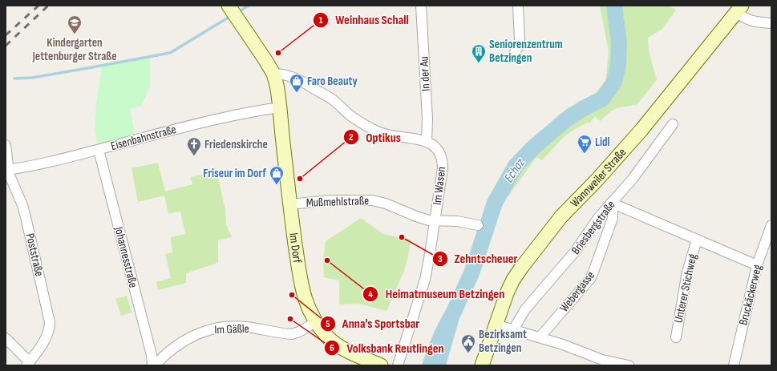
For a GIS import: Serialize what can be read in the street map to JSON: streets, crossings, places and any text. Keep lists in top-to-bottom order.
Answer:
{
  "streets": {
    "main road": ["Wannweiler Straße", "Im Dorf"],
    "street": [
      "In der Au",
      "Eisenbahnstraße",
      "Im Wasen",
      "Mußmehlstraße",
      "Briesbergstraße",
      "Poststraße",
      "Johannesstraße",
      "Unterer Stichweg",
      "Webergasse",
      "Bruckäckerweg",
      "Im Gäßle"
    ]
  },
  "crossings": [
    ["In der Au", "Im Wasen"],
    ["Eisenbahnstraße", "Im Dorf"],
    ["Eisenbahnstraße", "Poststraße"],
    ["Eisenbahnstraße", "Johannesstraße"],
    ["Im Wasen", "Mußmehlstraße"],
    ["Im Wasen", "Im Dorf"],
    ["Mußmehlstraße", "Im Dorf"],
    ["Briesbergstraße", "Unterer Stichweg"],
    ["Briesbergstraße", "Webergasse"],
    ["Im Dorf", "Im Gäßle"],
    ["Unterer Stichweg", "Webergasse"],
    ["Unterer Stichweg", "Bruckäckerweg"]
  ],
  "water": ["Echaz"],
  "places": {
    "school or university": ["Kindergarten Jettenburger Straße"],
    "other": [
      "Weinhaus Schall",
      "Optikus",
      "Zehntscheuer",
      "Heimatmuseum Betzingen",
      "Anna's Sportsbar",
      "Volksbank Reutlingen"
    ],
    "building": ["Seniorenzentrum Betzingen"],
    "shop": ["Faro Beauty", "Friseur im Dorf"],
    "supermarket": ["Lidl"],
    "church": ["Friedenskirche"],
    "public building": ["Bezirksamt Betzingen"]
  }
}
